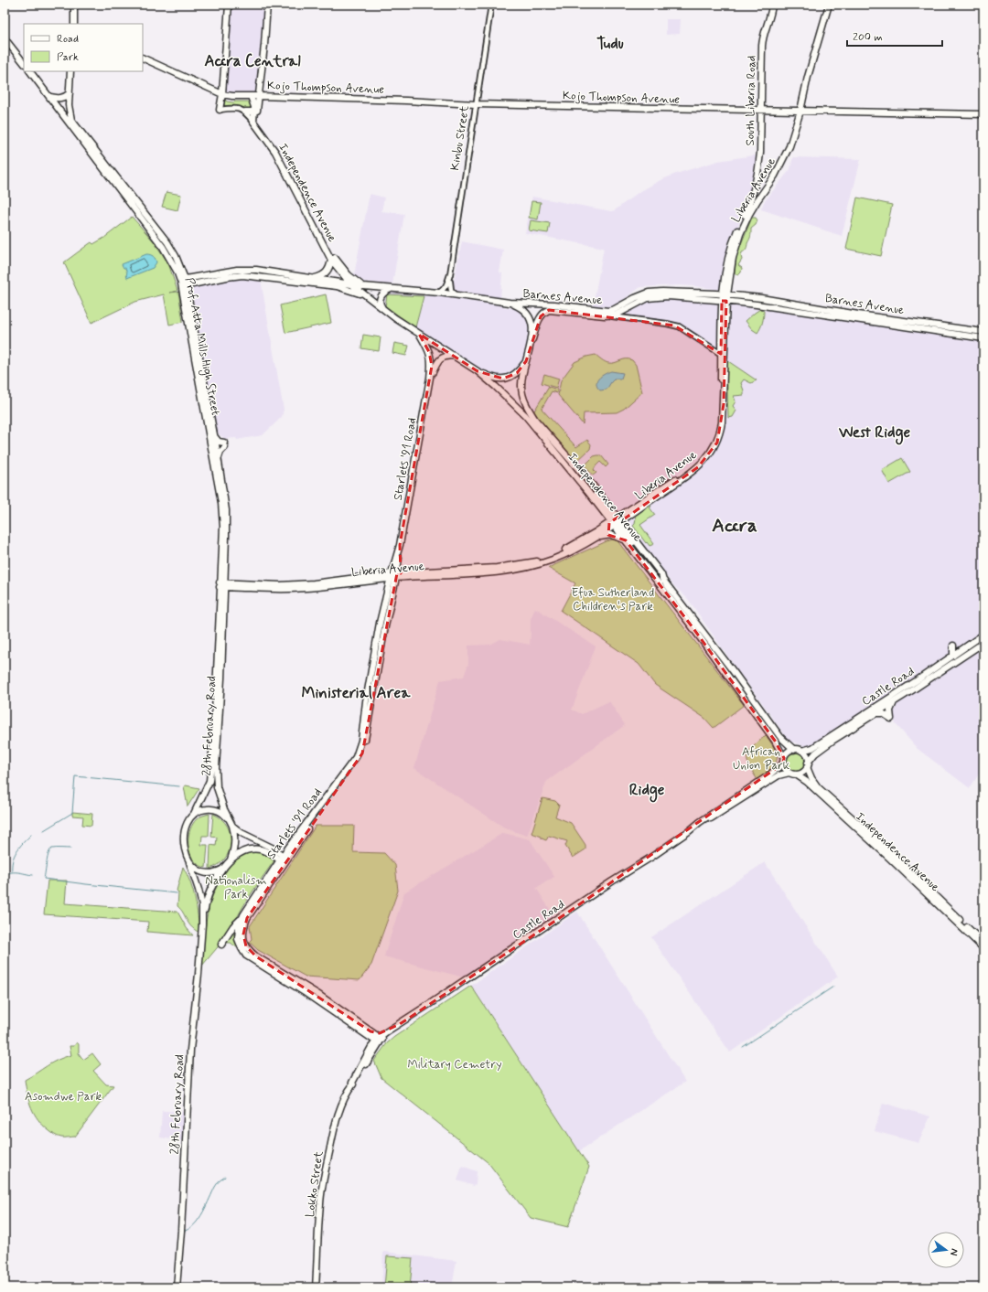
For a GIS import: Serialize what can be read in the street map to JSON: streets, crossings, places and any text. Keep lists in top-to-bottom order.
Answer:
{
  "streets": {
    "main road": [
      "Kojo Thompson Avenue",
      "South Liberia Road",
      "Liberia Avenue",
      "Independence Avenue",
      "Barnes Avenue",
      "Prof. Atta Mills High Street",
      "Starlets '91 Road",
      "Castle Road",
      "28th February Road",
      "Lokko Street"
    ],
    "street": ["Kinbu Street"]
  },
  "crossings": [
    ["Kojo Thompson Avenue", "South Liberia Road"],
    ["Kojo Thompson Avenue", "Kinbu Street"],
    ["Kojo Thompson Avenue", "Liberia Avenue"],
    ["South Liberia Road", "Liberia Avenue"],
    ["Liberia Avenue", "Independence Avenue"],
    ["Liberia Avenue", "Barnes Avenue"],
    ["Liberia Avenue", "Prof. Atta Mills High Street"],
    ["Liberia Avenue", "Starlets '91 Road"],
    ["Liberia Avenue", "28th February Road"],
    ["Independence Avenue", "Barnes Avenue"],
    ["Independence Avenue", "Starlets '91 Road"],
    ["Independence Avenue", "Castle Road"],
    ["Barnes Avenue", "Prof. Atta Mills High Street"],
    ["Prof. Atta Mills High Street", "28th February Road"],
    ["Starlets '91 Road", "Castle Road"],
    ["Starlets '91 Road", "28th February Road"],
    ["Starlets '91 Road", "Lokko Street"],
    ["Castle Road", "Lokko Street"]
  ],
  "districts": [
    "Tudu",
    "Accra Central",
    "West Ridge",
    "Accra",
    "Ministerial Area",
    "Ridge"
  ],
  "parks": [
    "Efua Sutherland Children's Park",
    "African Union Park",
    "Nationalism Park",
    "Military Cemetry",
    "Asomdwe Park"
  ],
  "legend": ["Road", "Park"],
  "scale_bar": "200 m",
  "north": "right"
}
